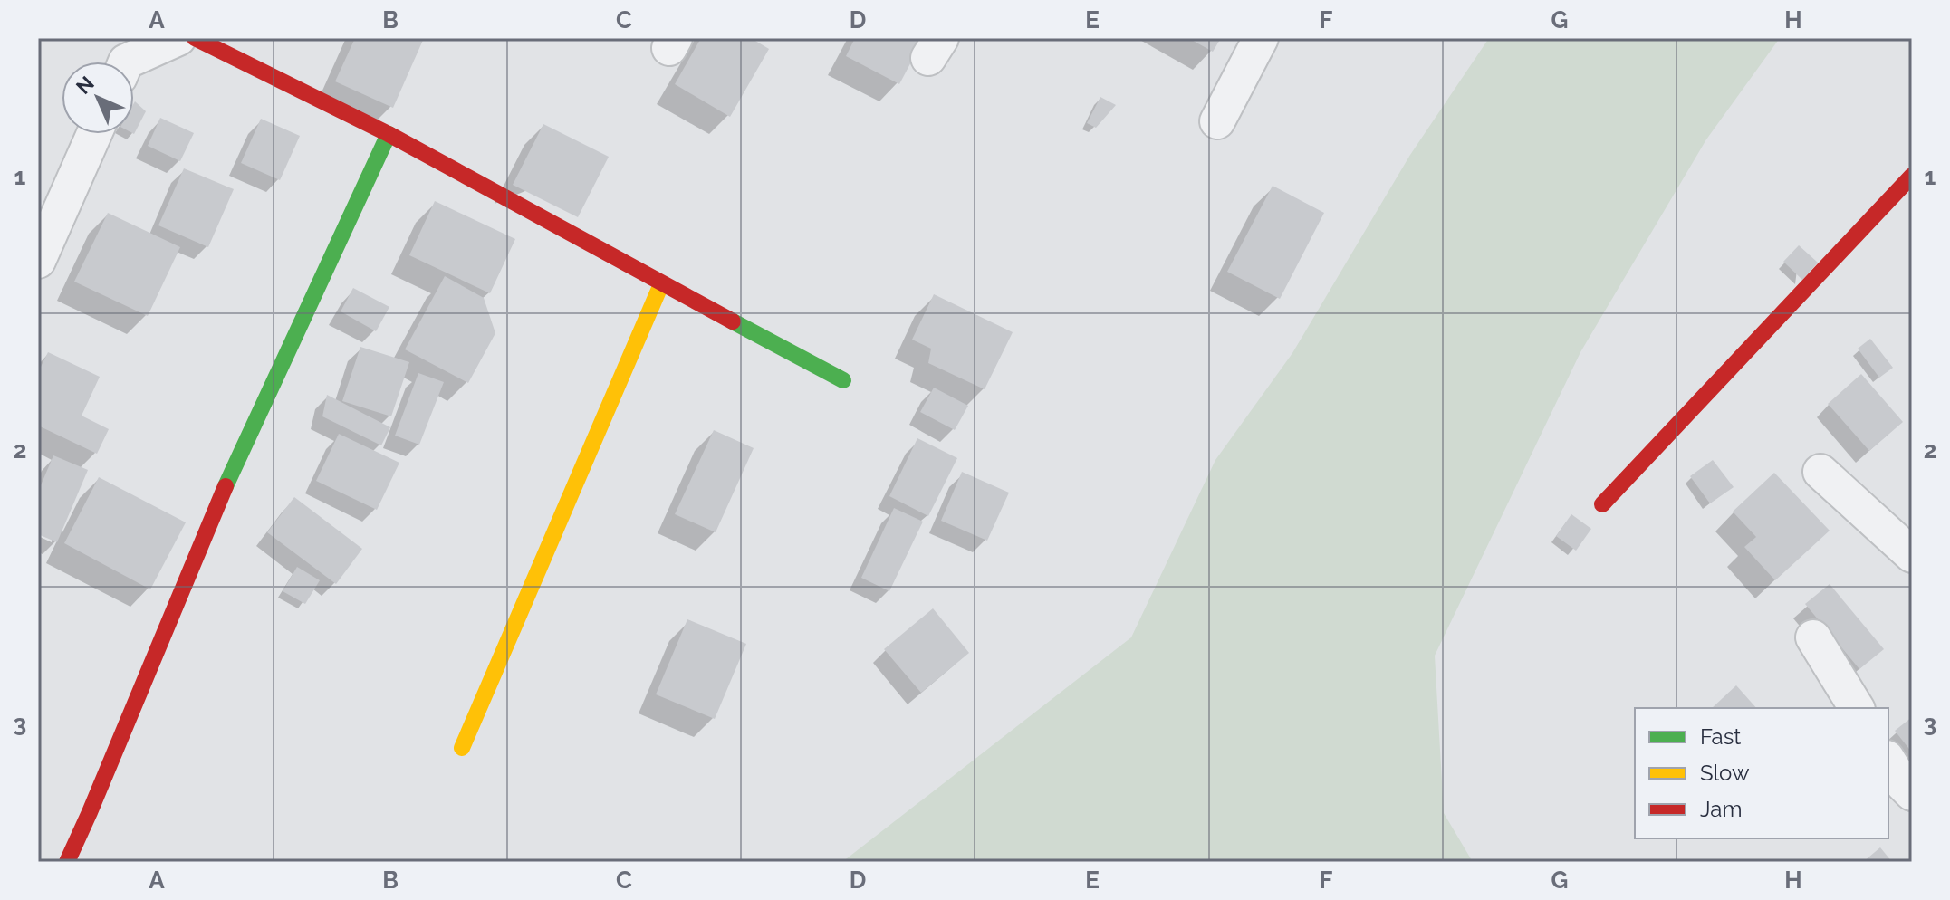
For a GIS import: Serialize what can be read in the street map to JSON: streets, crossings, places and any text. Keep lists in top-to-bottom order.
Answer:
{
  "legend": ["Fast", "Slow", "Jam"],
  "north": "top left",
  "grid": {
    "columns": [
      "A",
      "B",
      "C",
      "D",
      "E",
      "F",
      "G",
      "H"
    ],
    "rows": ["1", "2", "3"]
  }
}
